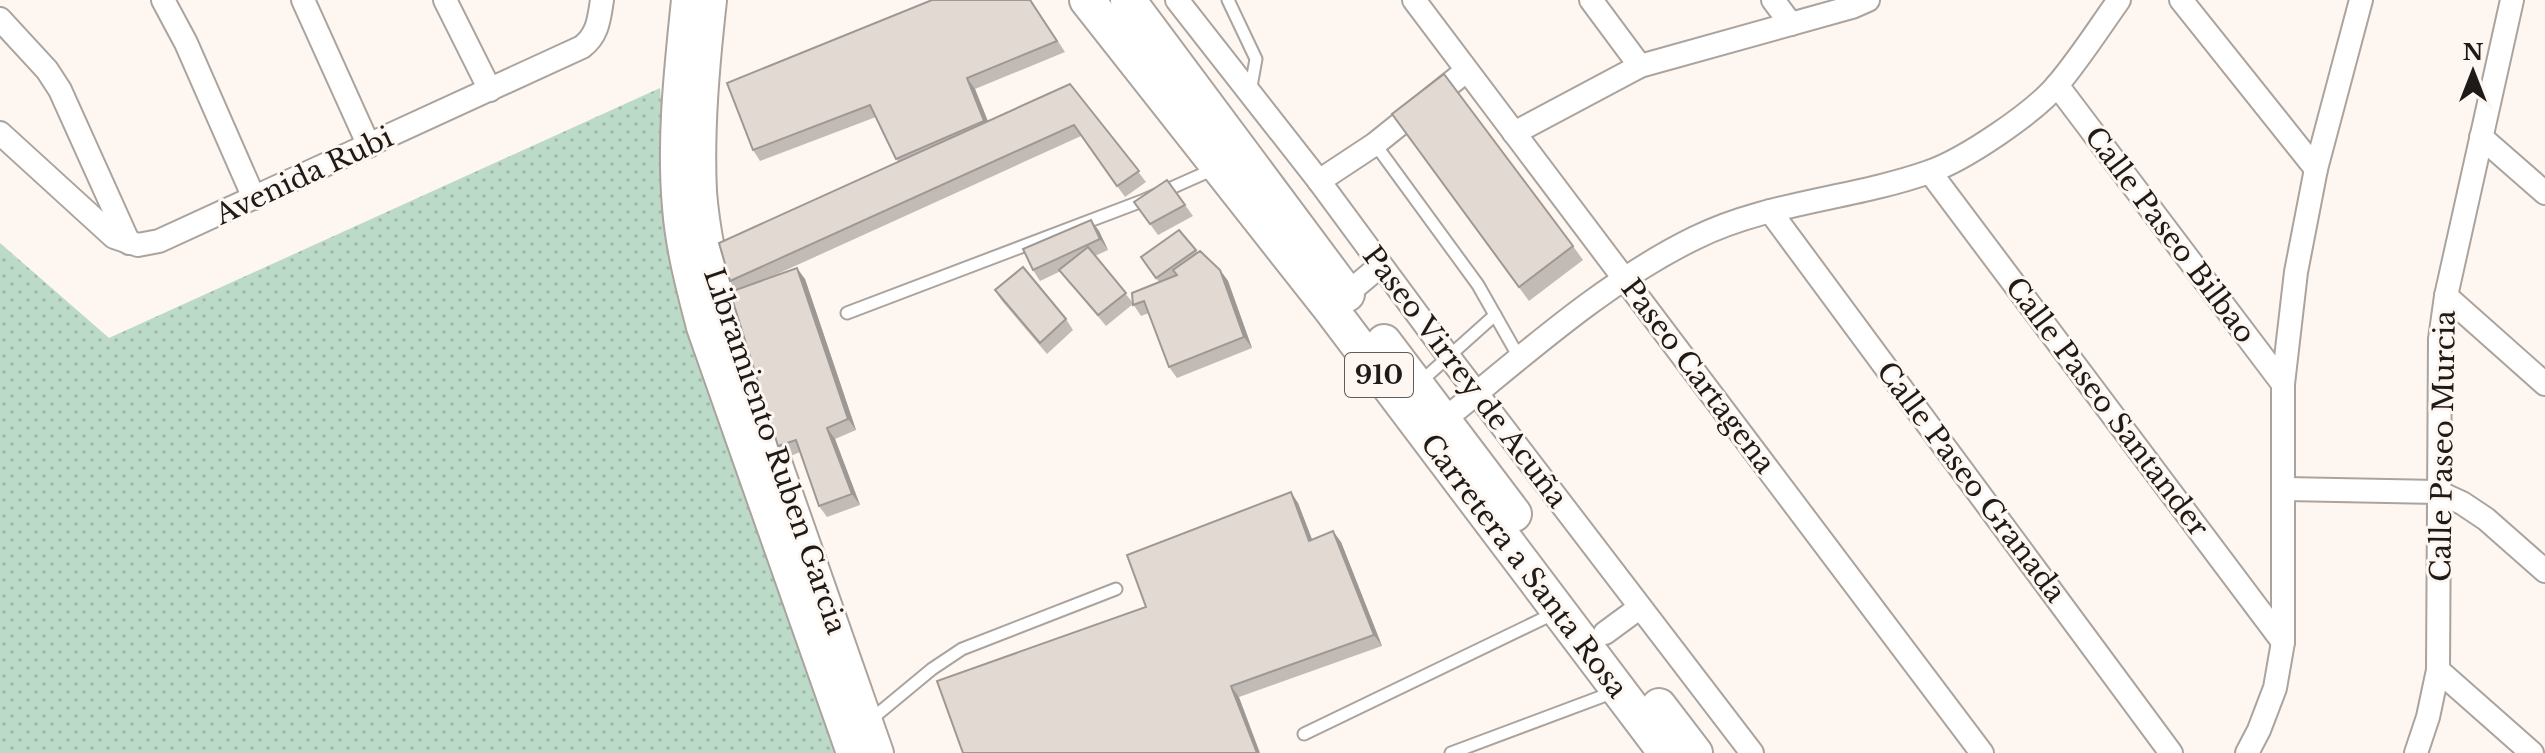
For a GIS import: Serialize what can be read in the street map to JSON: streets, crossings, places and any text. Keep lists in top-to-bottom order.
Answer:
{
  "streets": {
    "main road": ["910", "Carretera a Santa Rosa"],
    "street": [
      "Avenida Rubi",
      "Calle Paseo Bilbao",
      "Paseo Cartagena",
      "Paseo Virrey de Acuña",
      "Calle Paseo Santander",
      "Calle Paseo Murcia",
      "Libramiento Ruben Garcia",
      "Calle Paseo Granada"
    ]
  },
  "north": "top"
}
